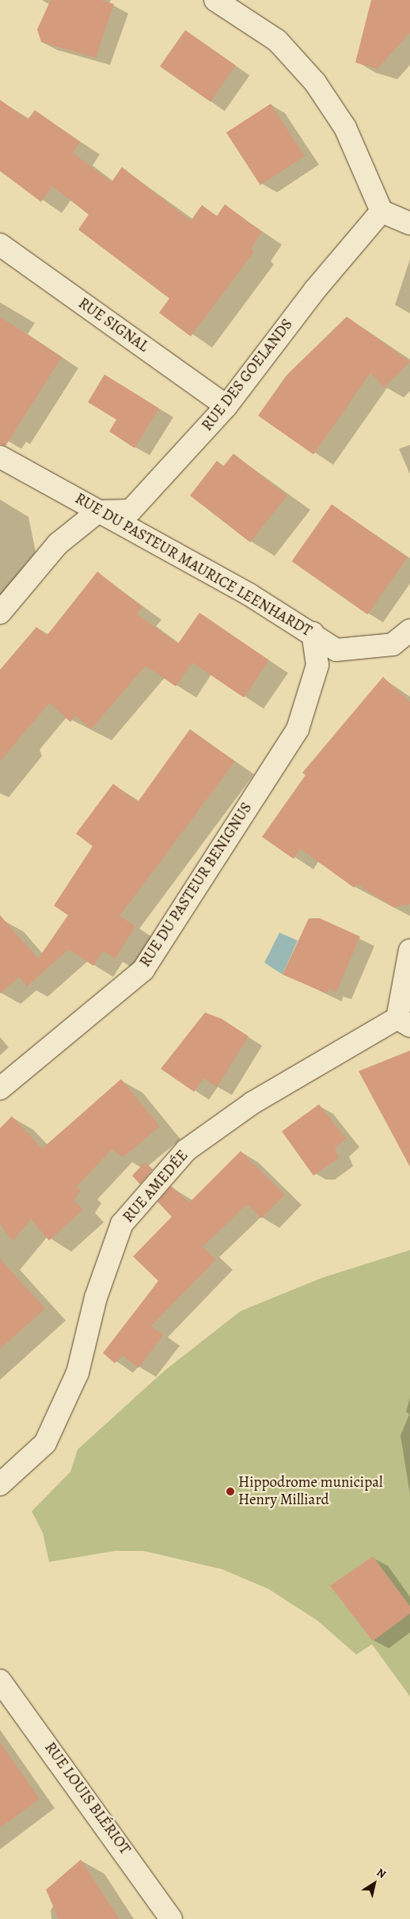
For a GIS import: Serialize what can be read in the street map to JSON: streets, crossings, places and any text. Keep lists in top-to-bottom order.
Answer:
{
  "streets": {
    "street": [
      "RUE SIGNAL",
      "RUE DES GOELANDS",
      "RUE DU PASTEUR MAURICE LEENHARDT",
      "RUE DU PASTEUR BENIGNUS",
      "RUE AMEDÉE",
      "RUE LOUIS BLÉRIOT"
    ]
  },
  "crossings": [
    ["RUE SIGNAL", "RUE DES GOELANDS"],
    ["RUE DES GOELANDS", "RUE DU PASTEUR MAURICE LEENHARDT"],
    ["RUE DU PASTEUR MAURICE LEENHARDT", "RUE DU PASTEUR BENIGNUS"]
  ],
  "places": ["Hippodrome municipal Henry Milliard"],
  "north": "top right"
}
